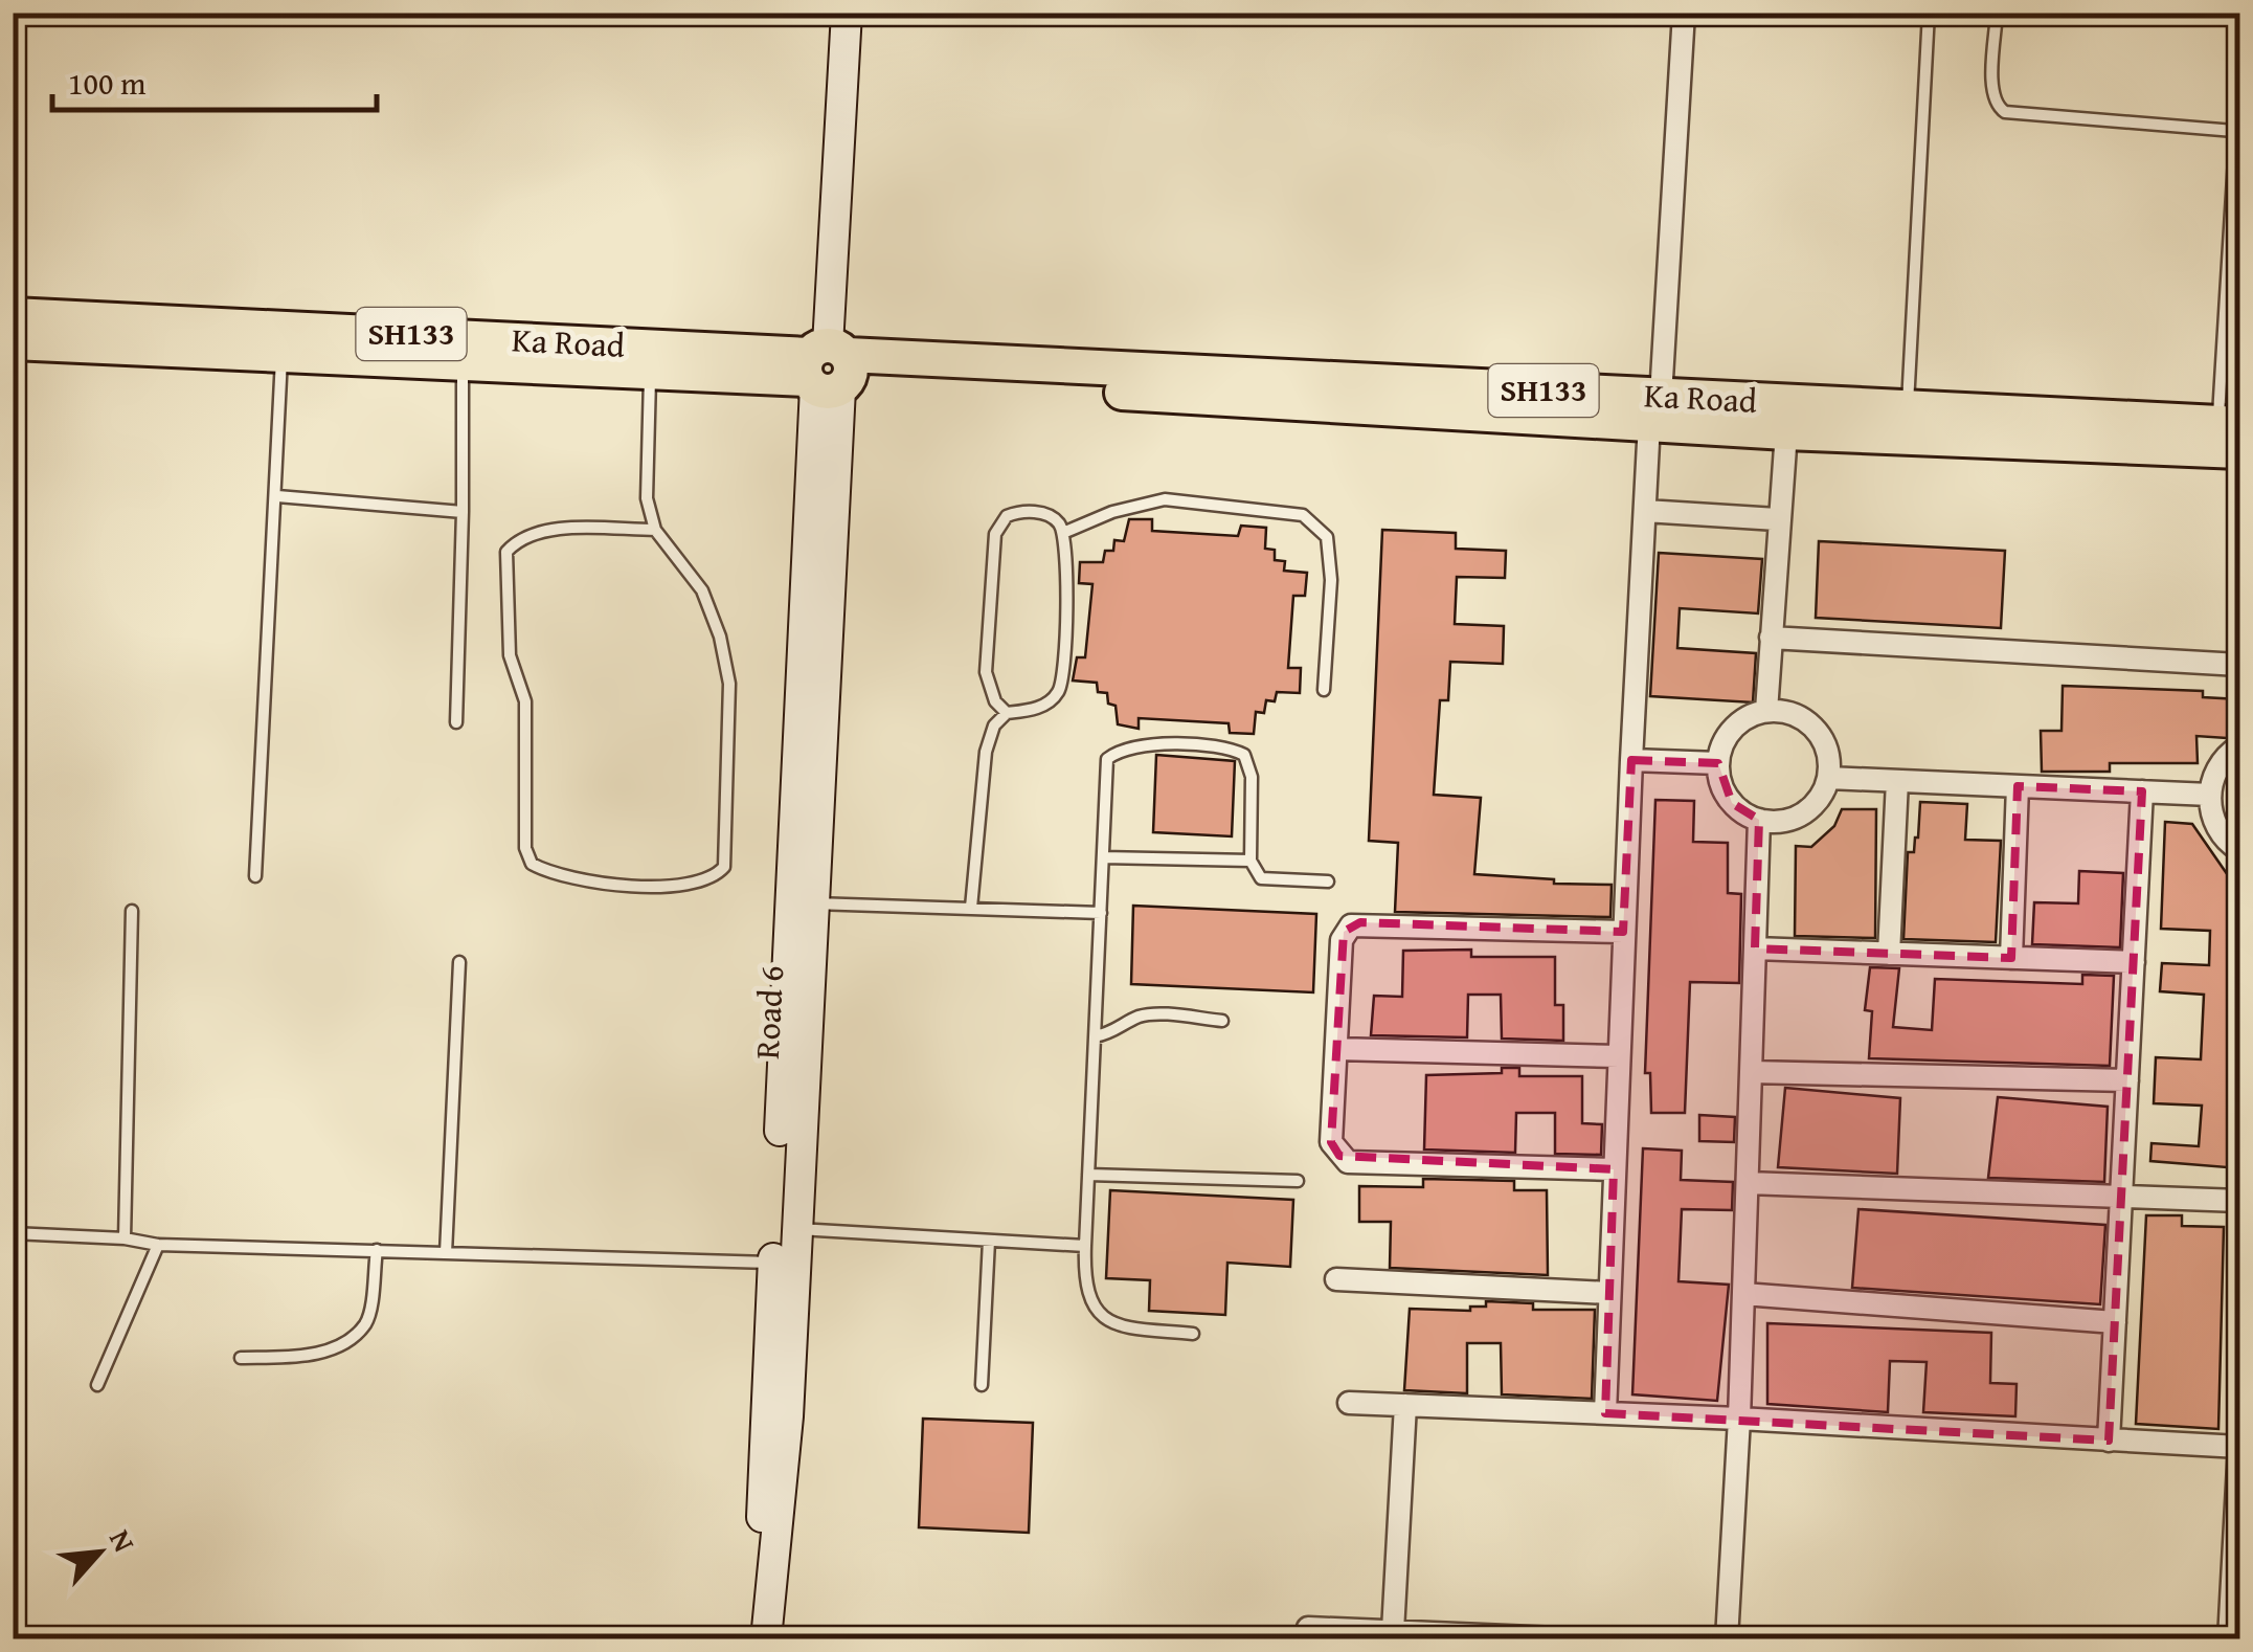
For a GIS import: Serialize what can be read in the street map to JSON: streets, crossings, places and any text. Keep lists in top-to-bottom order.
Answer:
{
  "streets": {
    "main road": ["SH133", "Ka Road"],
    "street": ["Road 6"]
  },
  "crossings": [
    ["Ka Road", "Road 6"]
  ],
  "scale_bar": "100 m",
  "north": "top right"
}
